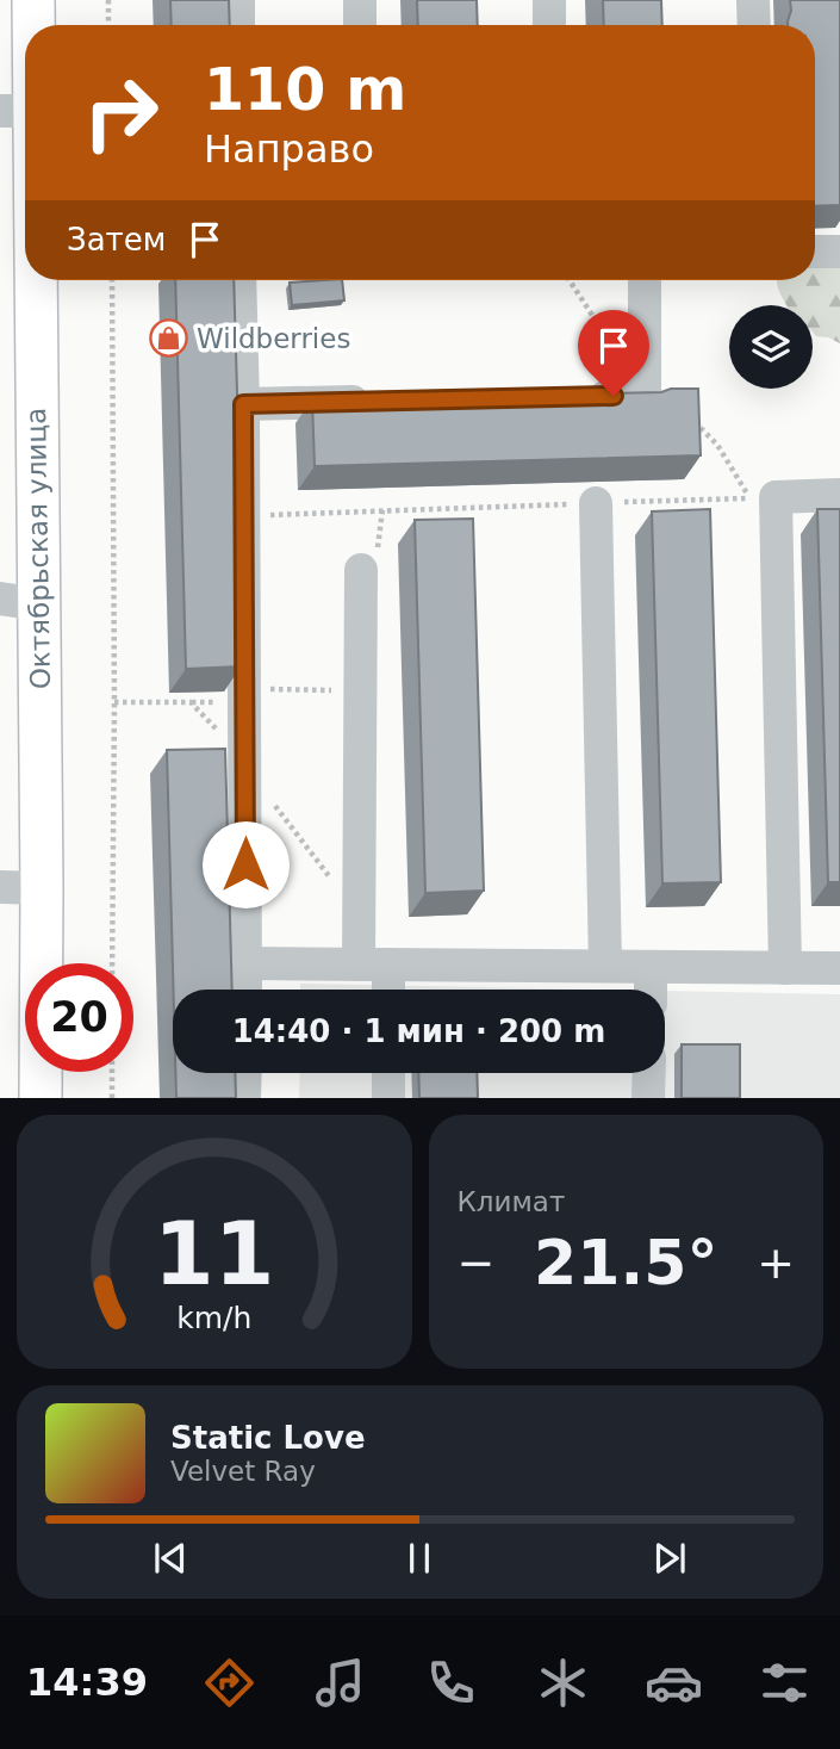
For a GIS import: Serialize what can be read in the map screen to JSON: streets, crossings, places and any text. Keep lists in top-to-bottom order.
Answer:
{
  "streets": {
    "main road": ["Октябрьская улица"]
  },
  "places": {
    "shop": ["Wildberries"]
  },
  "page": {
    "turn": ["110 m", "Направо"],
    "then": "Затем",
    "limit": "20",
    "trip": "14:40 · 1 мин · 200 m",
    "tile": "Климат",
    "heat": ["−", "21.5°", "+"],
    "song": ["Static Love", "Velvet Ray"],
    "tabs": "14:39",
    "gauge": ["11", "km/h"]
  }
}
